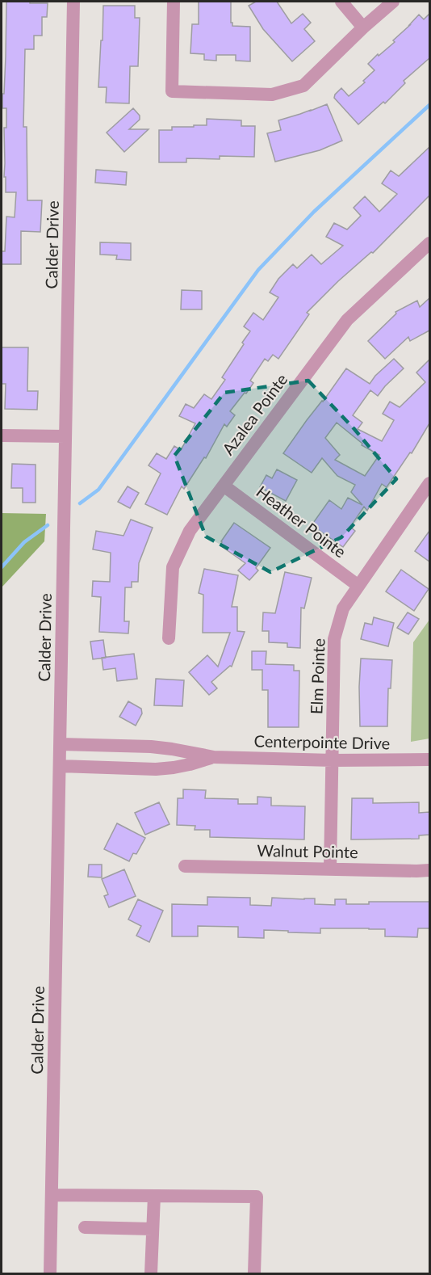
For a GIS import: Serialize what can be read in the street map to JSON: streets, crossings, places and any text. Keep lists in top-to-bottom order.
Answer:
{
  "streets": {
    "street": [
      "Calder Drive",
      "Azalea Pointe",
      "Heather Pointe",
      "Elm Pointe",
      "Centerpointe Drive",
      "Walnut Pointe"
    ]
  },
  "crossings": [
    ["Calder Drive", "Centerpointe Drive"],
    ["Azalea Pointe", "Heather Pointe"],
    ["Heather Pointe", "Elm Pointe"],
    ["Elm Pointe", "Centerpointe Drive"],
    ["Elm Pointe", "Walnut Pointe"]
  ]
}
